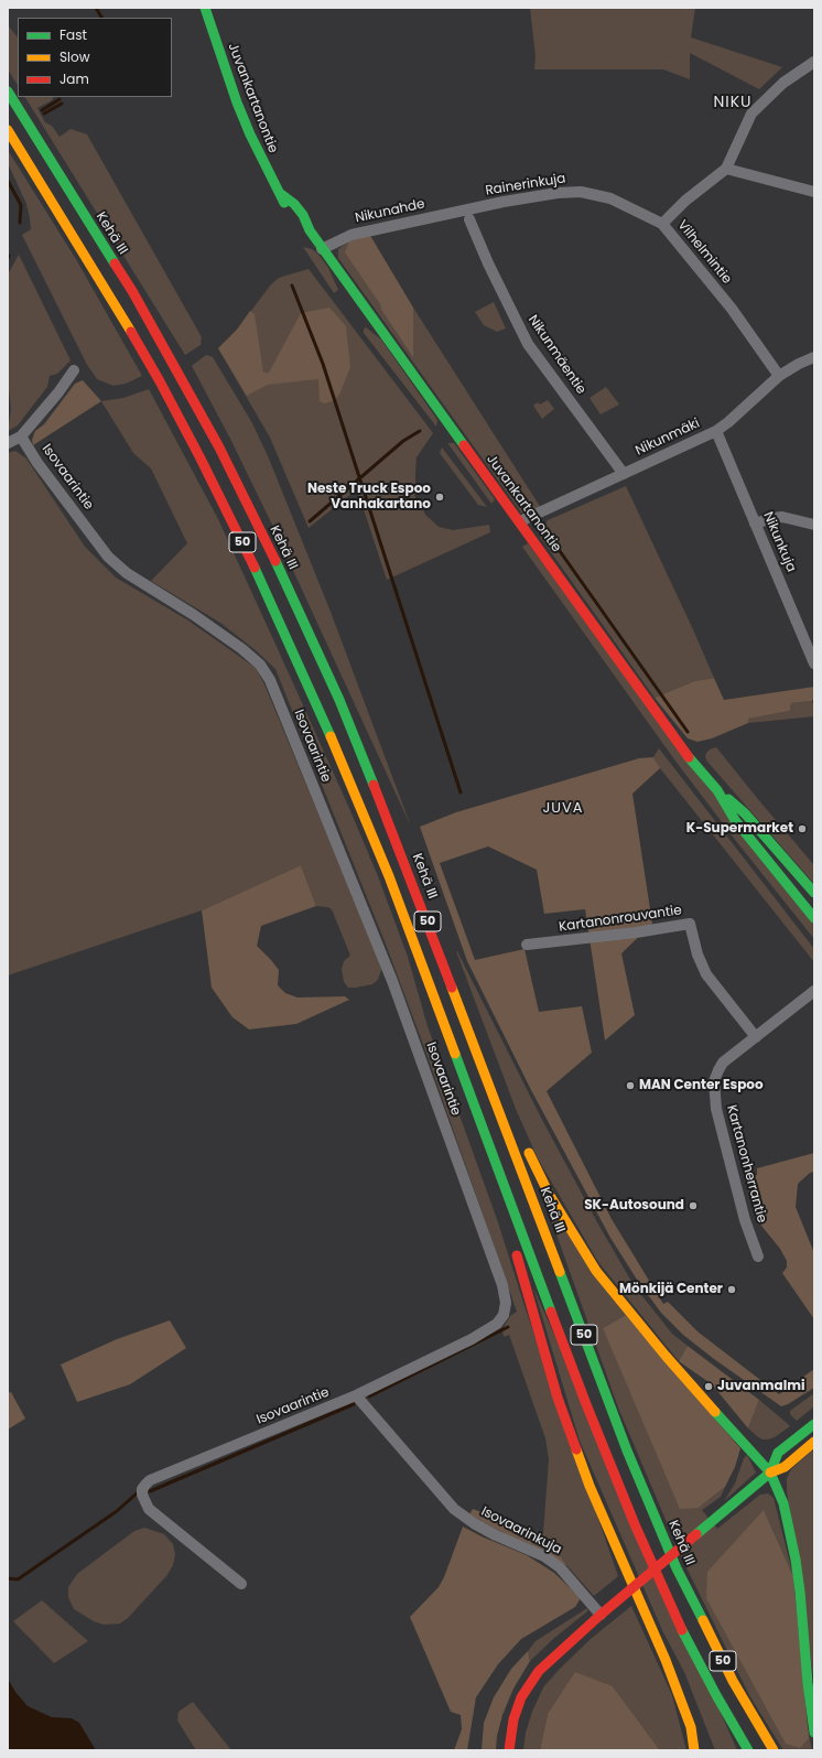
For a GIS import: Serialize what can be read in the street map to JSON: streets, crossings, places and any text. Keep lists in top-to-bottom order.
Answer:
{
  "streets": {
    "main road": ["Juvankartanontie", "Kehä III", "50"],
    "street": [
      "Rainerinkuja",
      "Nikunahde",
      "Vilhelmintie",
      "Nikunmäentie",
      "Nikunmäki",
      "Isovaarintie",
      "Nikunkuja",
      "Kartanonrouvantie",
      "Kartanonherrantie",
      "Isovaarinkuja"
    ]
  },
  "crossings": [
    ["Juvankartanontie", "Nikunahde"],
    ["Juvankartanontie", "Nikunmäki"],
    ["Rainerinkuja", "Nikunahde"],
    ["Rainerinkuja", "Vilhelmintie"],
    ["Rainerinkuja", "Nikunmäentie"],
    ["Nikunahde", "Nikunmäentie"],
    ["Vilhelmintie", "Nikunmäki"],
    ["Nikunmäentie", "Nikunmäki"],
    ["Nikunmäki", "Nikunkuja"],
    ["Isovaarintie", "Isovaarinkuja"],
    ["Kartanonrouvantie", "Kartanonherrantie"]
  ],
  "districts": ["NIKU", "JUVA"],
  "places": [
    "Neste Truck Espoo Vanhakartano",
    "K-Supermarket",
    "MAN Center Espoo",
    "SK-Autosound",
    "Mönkijä Center",
    "Juvanmalmi"
  ],
  "legend": ["Fast", "Slow", "Jam"]
}
